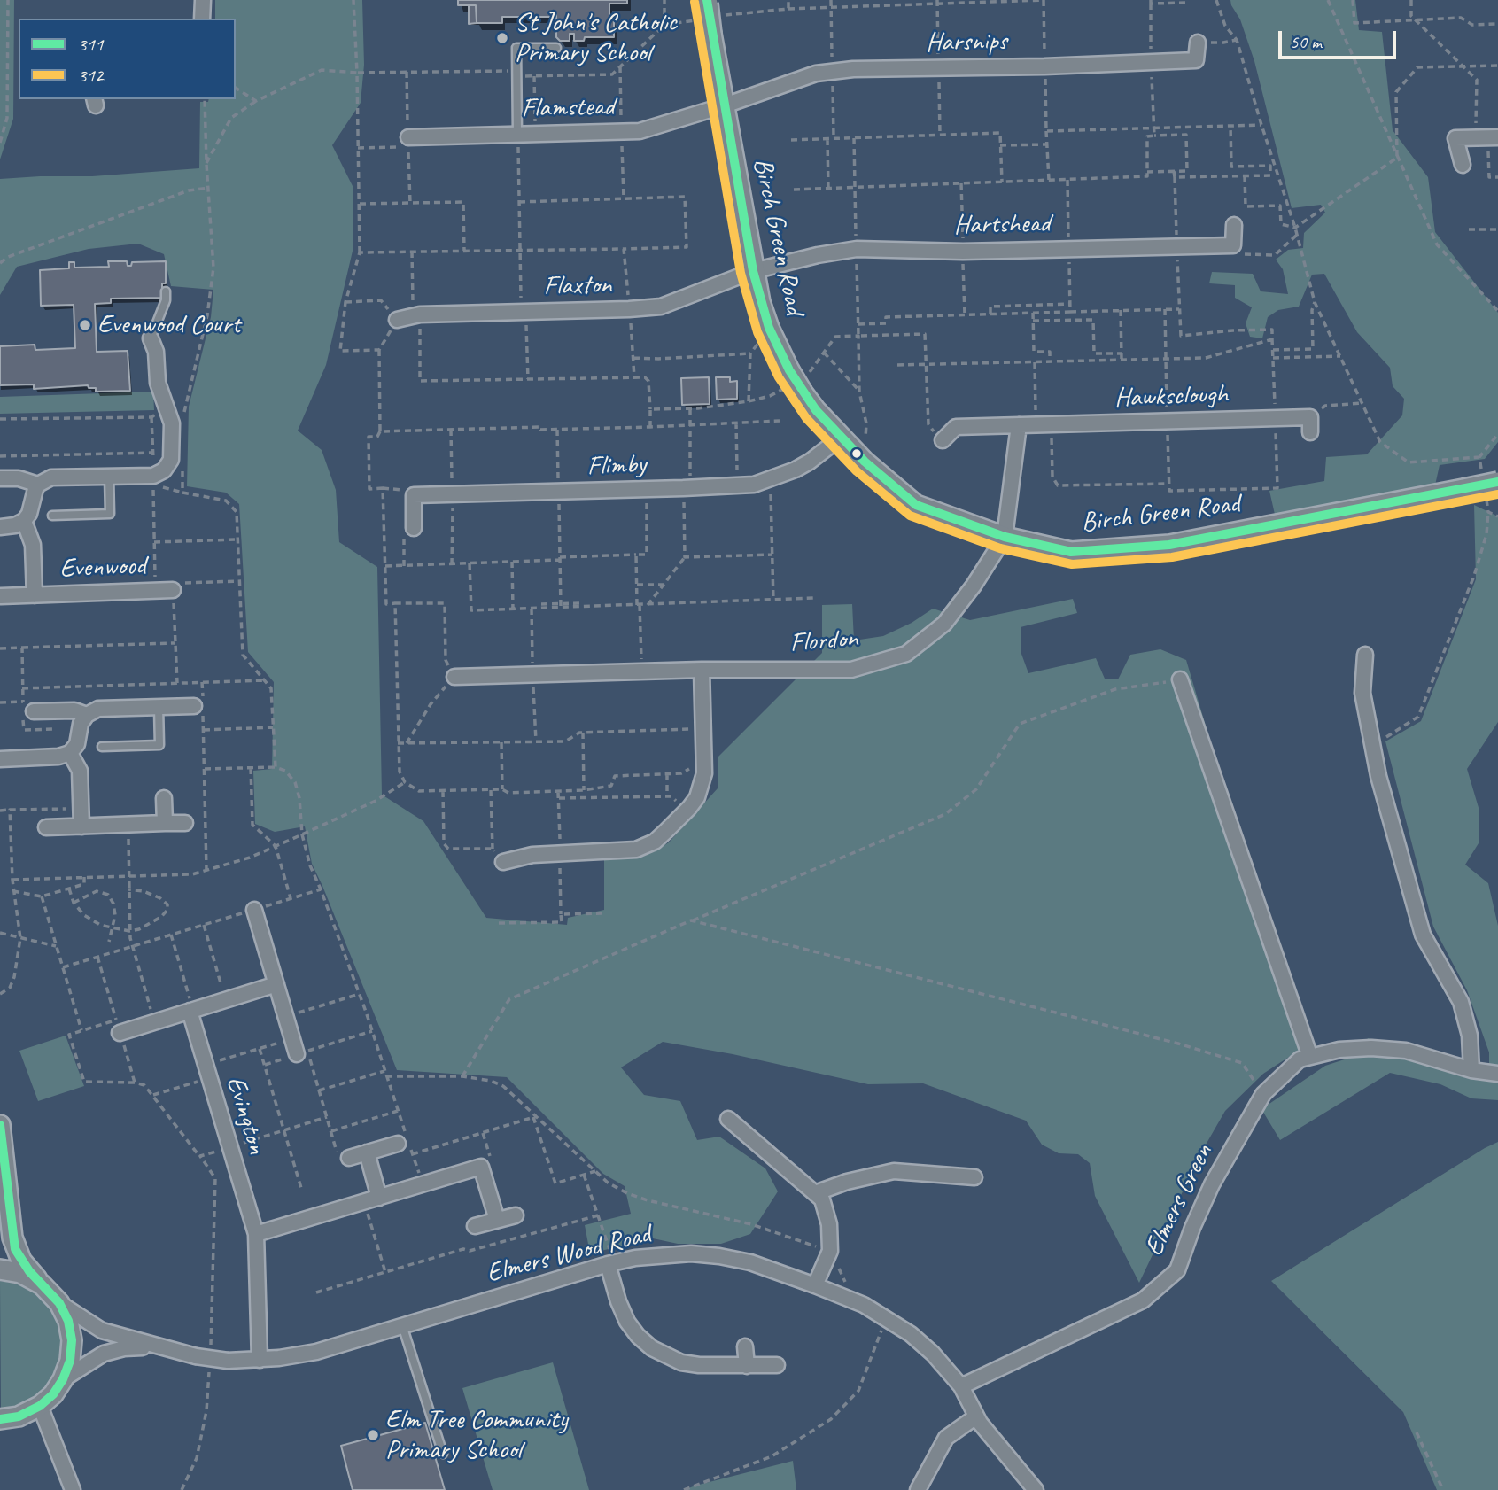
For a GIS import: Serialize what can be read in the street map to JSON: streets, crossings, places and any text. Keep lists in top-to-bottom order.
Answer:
{
  "streets": {
    "street": [
      "Harsnips",
      "Flamstead",
      "Hartshead",
      "Birch Green Road",
      "Flaxton",
      "Hawksclough",
      "Flimby",
      "Evenwood",
      "Flordon",
      "Evington",
      "Elmers Green",
      "Elmers Wood Road"
    ]
  },
  "crossings": [
    ["Harsnips", "Flamstead"],
    ["Harsnips", "Birch Green Road"],
    ["Flamstead", "Birch Green Road"],
    ["Hartshead", "Birch Green Road"],
    ["Hartshead", "Flaxton"],
    ["Birch Green Road", "Flaxton"],
    ["Birch Green Road", "Flimby"],
    ["Birch Green Road", "Flordon"],
    ["Evington", "Elmers Wood Road"],
    ["Elmers Green", "Elmers Wood Road"]
  ],
  "places": ["St John's Catholic Primary School", "Evenwood Court", "Elm Tree Community Primary School"],
  "lines": ["transit line 311", "transit line 312"],
  "legend": ["311", "312"],
  "scale_bar": "50 m"
}
